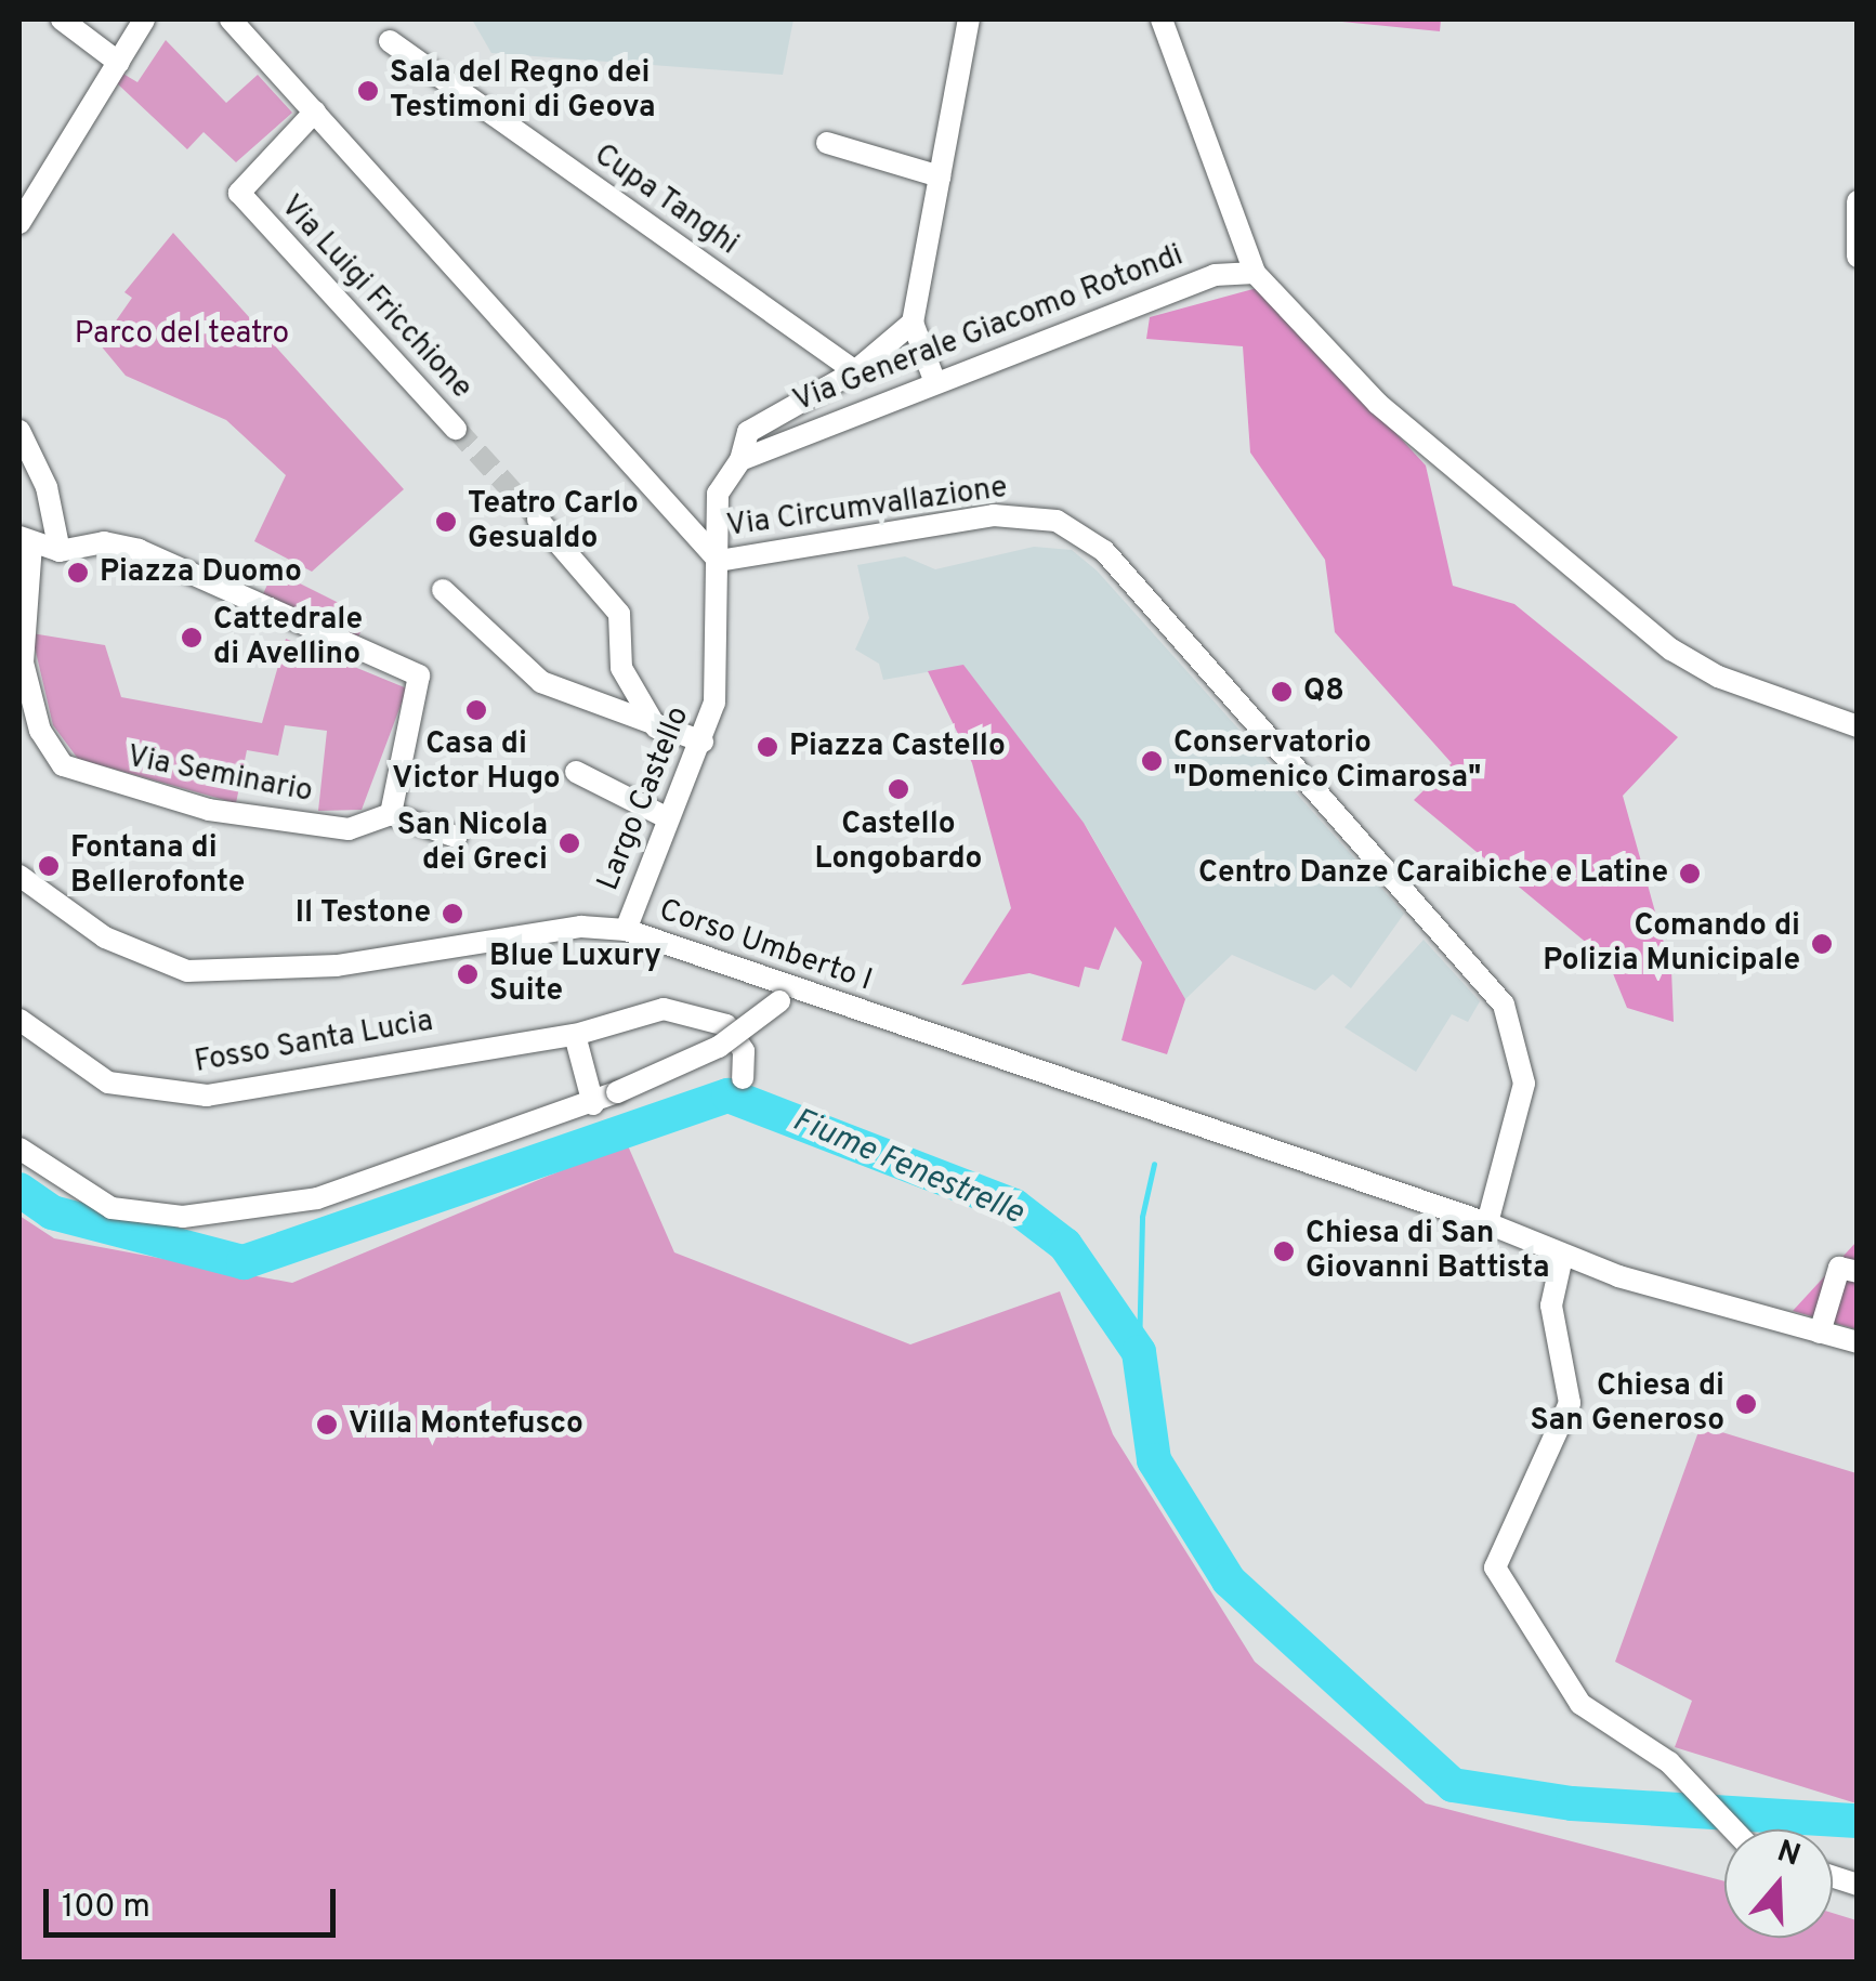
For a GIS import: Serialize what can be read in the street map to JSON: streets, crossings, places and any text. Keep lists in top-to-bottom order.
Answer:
{
  "streets": {
    "street": [
      "Cupa Tanghi",
      "Via Luigi Fricchione",
      "Via Generale Giacomo Rotondi",
      "Via Circumvallazione",
      "Via Seminario",
      "Largo Castello",
      "Corso Umberto I",
      "Fosso Santa Lucia"
    ]
  },
  "crossings": [
    ["Via Luigi Fricchione", "Via Circumvallazione"],
    ["Via Circumvallazione", "Largo Castello"],
    ["Via Circumvallazione", "Corso Umberto I"],
    ["Largo Castello", "Corso Umberto I"]
  ],
  "water": ["Fiume Fenestrelle"],
  "parks": ["Parco del teatro"],
  "places": [
    "Sala del Regno dei Testimoni di Geova",
    "Teatro Carlo Gesualdo",
    "Piazza Duomo",
    "Cattedrale di Avellino",
    "Q8",
    "Casa di Victor Hugo",
    "Piazza Castello",
    "Conservatorio \"Domenico Cimarosa\"",
    "Castello Longobardo",
    "San Nicola dei Greci",
    "Fontana di Bellerofonte",
    "Centro Danze Caraibiche e Latine",
    "Il Testone",
    "Comando di Polizia Municipale",
    "Blue Luxury Suite",
    "Chiesa di San Giovanni Battista",
    "Chiesa di San Generoso",
    "Villa Montefusco"
  ],
  "scale_bar": "100 m",
  "north": "top"
}
